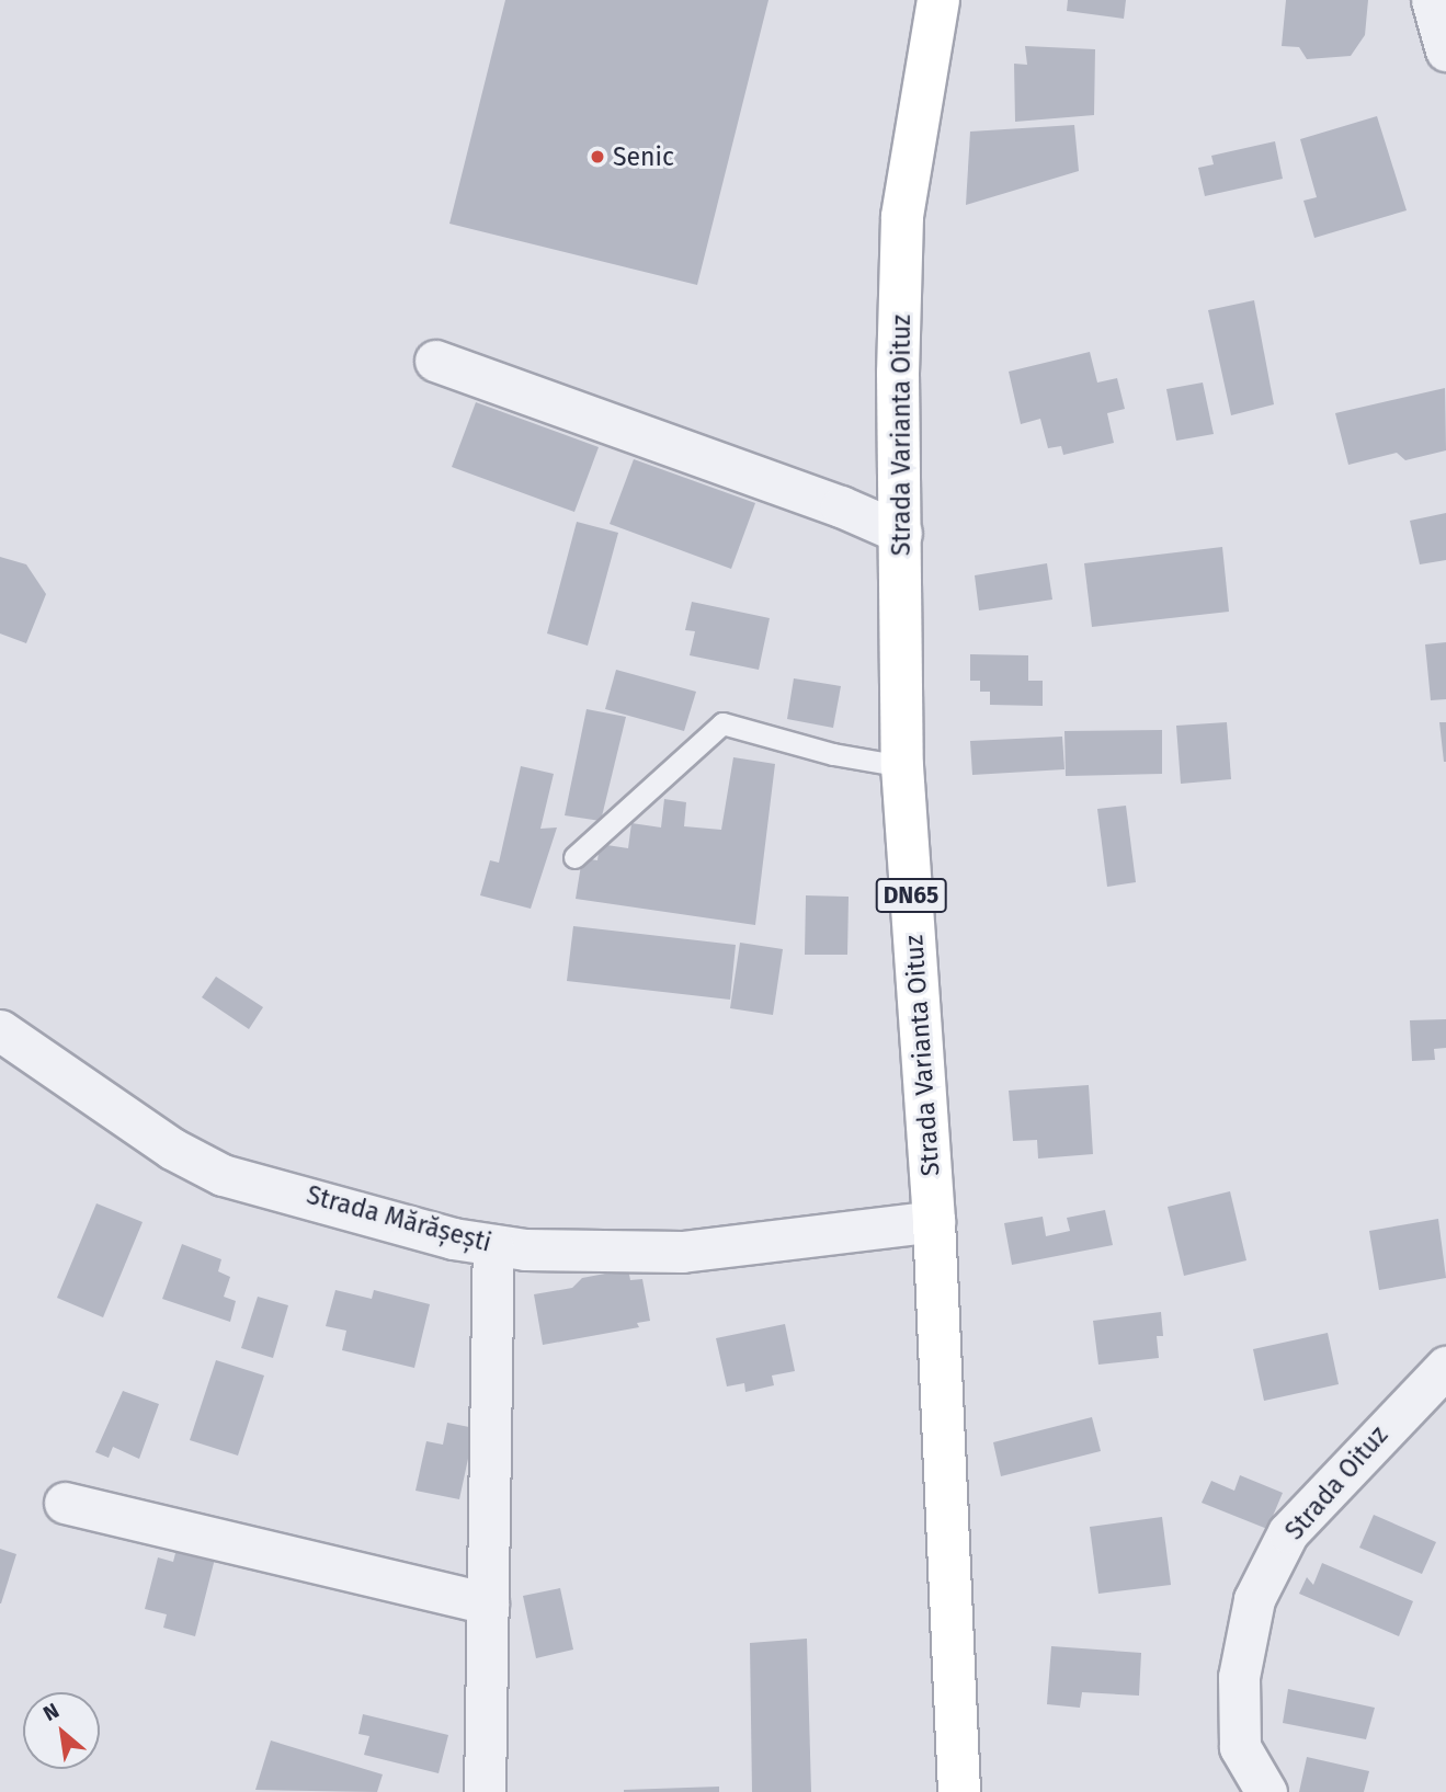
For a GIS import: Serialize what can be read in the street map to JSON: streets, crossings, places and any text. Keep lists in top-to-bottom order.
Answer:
{
  "streets": {
    "main road": ["Strada Varianta Oituz", "DN65"],
    "street": ["Strada Mărășești", "Strada Oituz"]
  },
  "crossings": [
    ["Strada Varianta Oituz", "Strada Mărășești"]
  ],
  "places": ["Senic"],
  "north": "top left"
}
